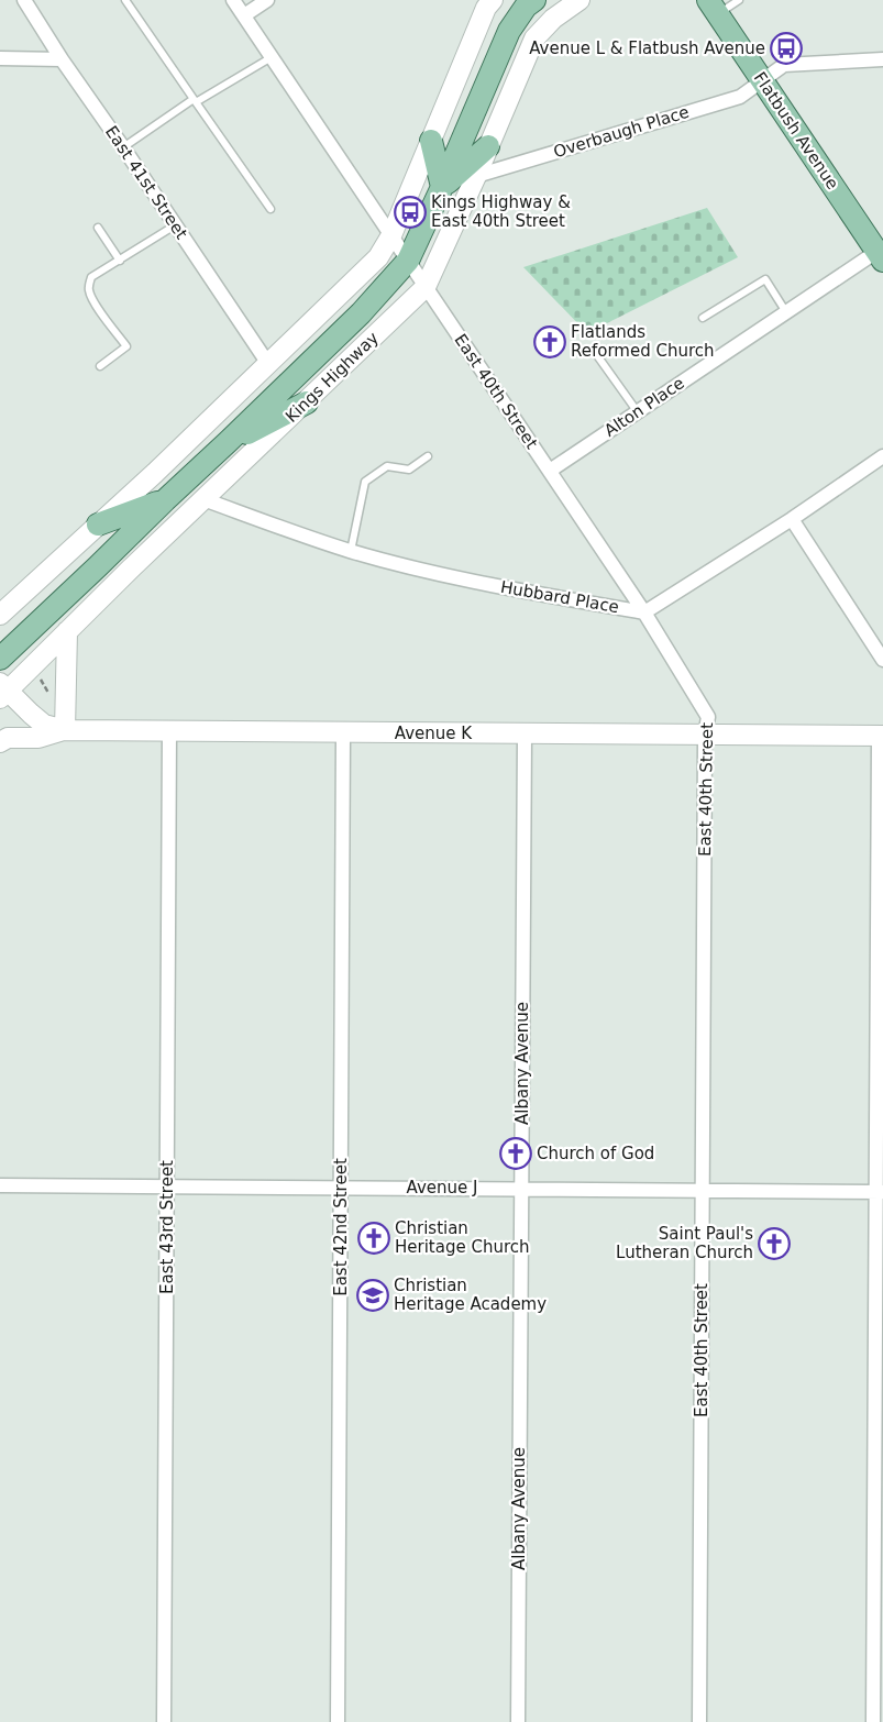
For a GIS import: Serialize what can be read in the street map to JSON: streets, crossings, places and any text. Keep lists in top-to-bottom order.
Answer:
{
  "streets": {
    "main road": ["Flatbush Avenue", "Kings Highway"],
    "street": [
      "Overbaugh Place",
      "East 41st Street",
      "East 40th Street",
      "Alton Place",
      "Hubbard Place",
      "Avenue K",
      "Albany Avenue",
      "Avenue J",
      "East 43rd Street",
      "East 42nd Street"
    ]
  },
  "crossings": [
    ["Flatbush Avenue", "Overbaugh Place"],
    ["Flatbush Avenue", "Alton Place"],
    ["Overbaugh Place", "Kings Highway"],
    ["Kings Highway", "East 40th Street"],
    ["Kings Highway", "Hubbard Place"],
    ["Kings Highway", "Avenue K"],
    ["East 40th Street", "Alton Place"],
    ["East 40th Street", "Hubbard Place"],
    ["East 40th Street", "Avenue K"],
    ["East 40th Street", "Avenue J"],
    ["Avenue K", "Albany Avenue"],
    ["Avenue K", "East 43rd Street"],
    ["Avenue K", "East 42nd Street"],
    ["Albany Avenue", "Avenue J"],
    ["Avenue J", "East 43rd Street"],
    ["Avenue J", "East 42nd Street"]
  ],
  "places": {
    "bus stop": ["Avenue L & Flatbush Avenue", "Kings Highway & East 40th Street"],
    "church": [
      "Flatlands Reformed Church",
      "Church of God",
      "Christian Heritage Church",
      "Saint Paul's Lutheran Church"
    ],
    "school or university": ["Christian Heritage Academy"]
  }
}
